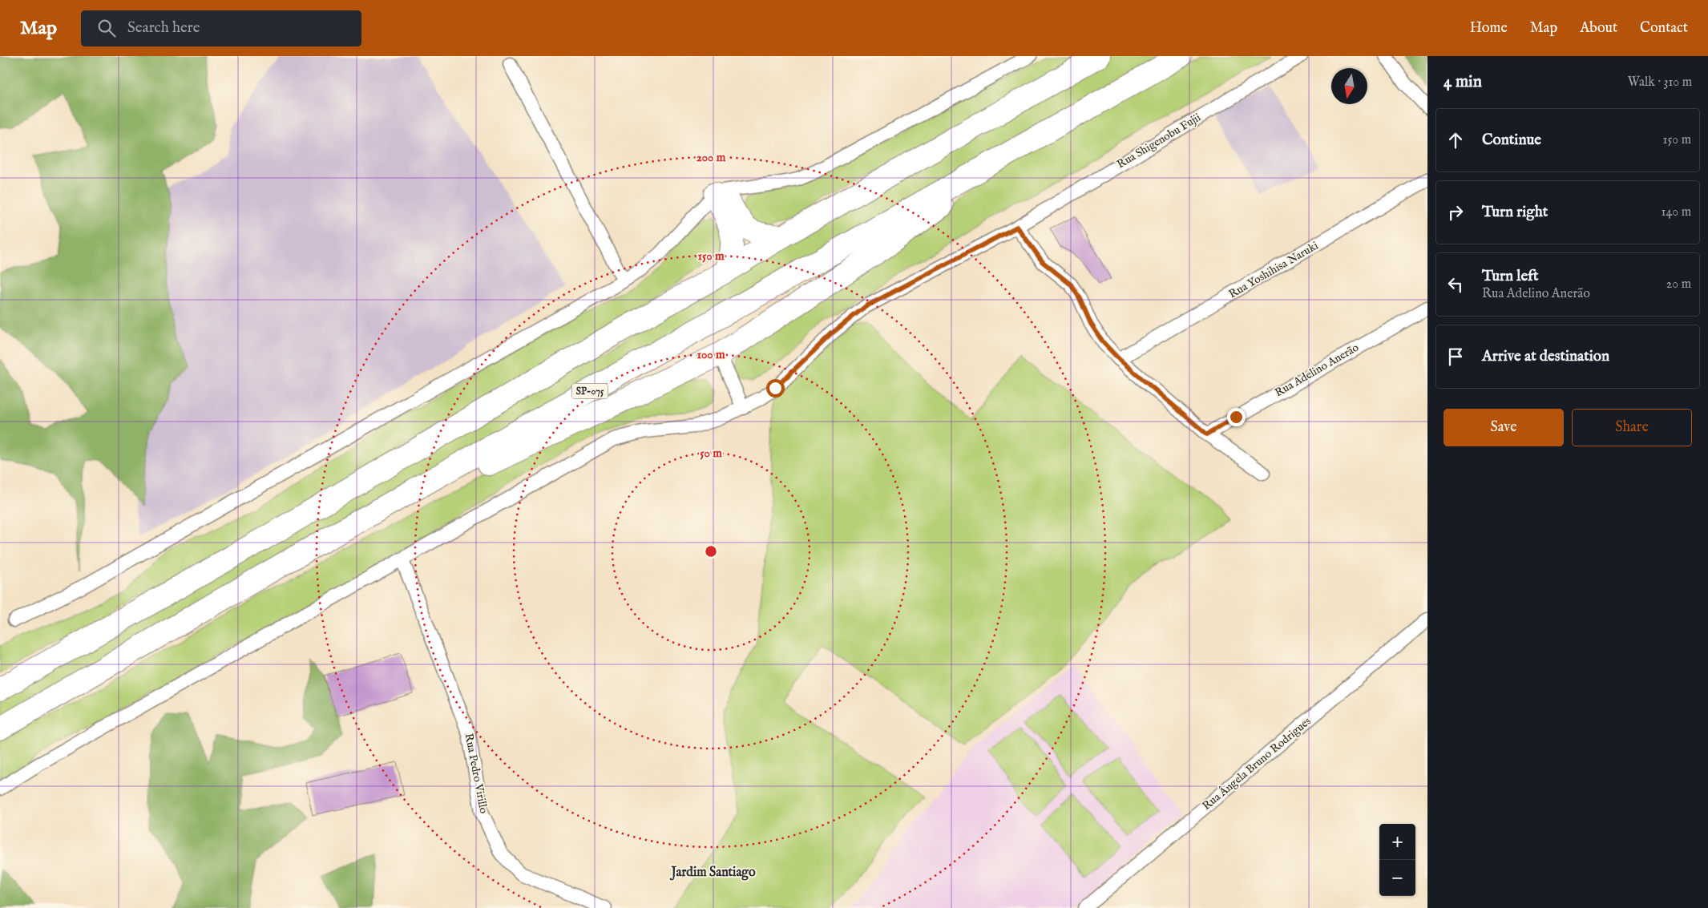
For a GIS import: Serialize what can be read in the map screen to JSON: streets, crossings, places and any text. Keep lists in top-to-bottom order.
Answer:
{
  "streets": {
    "highway": ["SP-075"],
    "street": [
      "Rua Shigenobu Fujii",
      "Rua Yoshihisa Naruki",
      "Rua Adelino Anerão",
      "Rua Ângela Bruno Rodrigues",
      "Rua Pedro Virillo"
    ]
  },
  "crossings": [
    ["Rua Shigenobu Fujii", "Rua Pedro Virillo"]
  ],
  "districts": ["Jardim Santiago"],
  "north": "bottom",
  "page": {
    "header": "Map",
    "search": "Search here",
    "nav": [
      "Home",
      "Map",
      "About",
      "Contact"
    ],
    "heading": ["4 min", "Walk · 310 m"],
    "list": [
      ["Continue", "150 m"],
      ["Turn right", "140 m"],
      ["Turn left", "Rua Adelino Anerão", "20 m"],
      "Arrive at destination"
    ],
    "buttons": ["Save", "Share"],
    "map_buttons": ["+", "−"]
  },
  "rings": [
    "200 m",
    "150 m",
    "100 m",
    "50 m"
  ]
}
